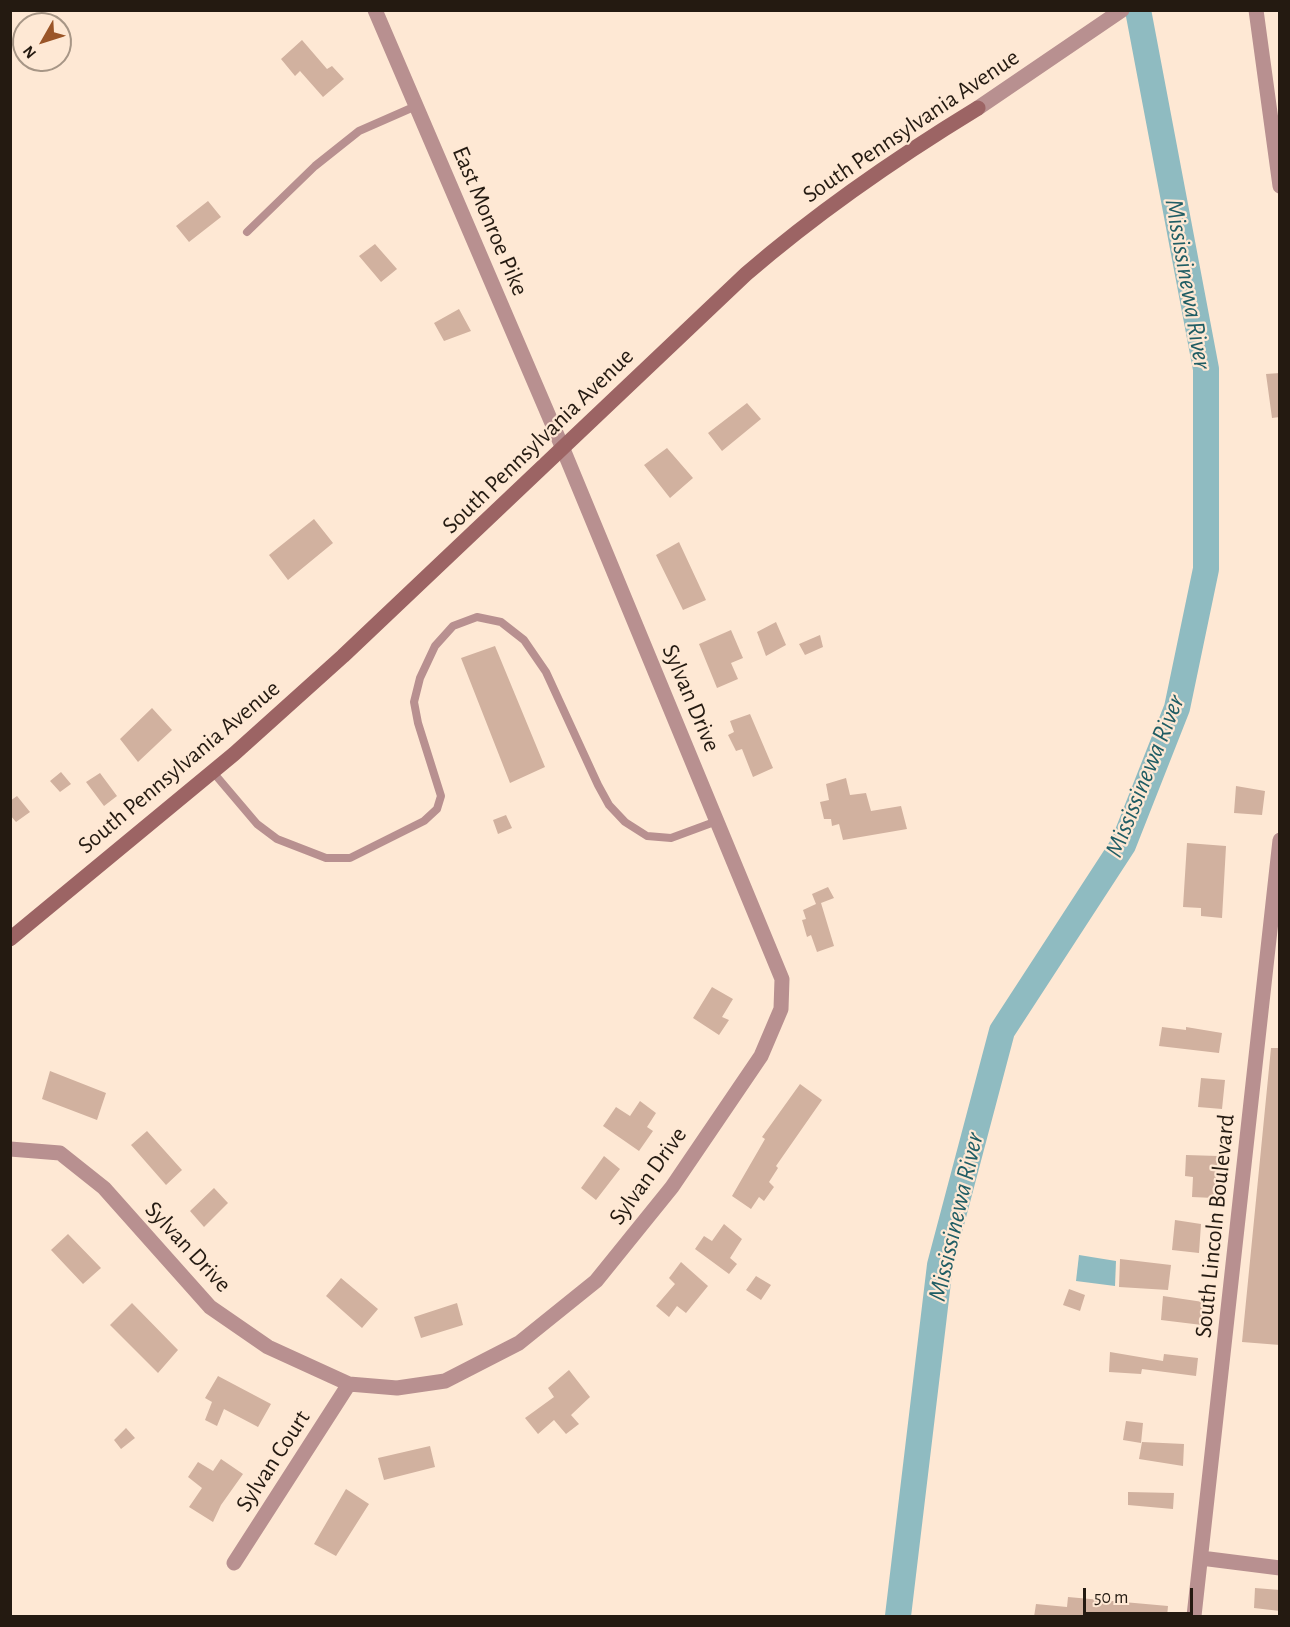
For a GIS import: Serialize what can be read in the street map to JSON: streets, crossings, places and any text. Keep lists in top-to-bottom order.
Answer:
{
  "streets": {
    "street": [
      "South Pennsylvania Avenue",
      "East Monroe Pike",
      "Sylvan Drive",
      "South Lincoln Boulevard",
      "Sylvan Court"
    ]
  },
  "crossings": [
    ["South Pennsylvania Avenue", "East Monroe Pike"],
    ["South Pennsylvania Avenue", "Sylvan Drive"],
    ["East Monroe Pike", "Sylvan Drive"],
    ["Sylvan Drive", "Sylvan Court"]
  ],
  "water": ["Mississinewa River"],
  "scale_bar": "50 m",
  "north": "bottom left"
}
